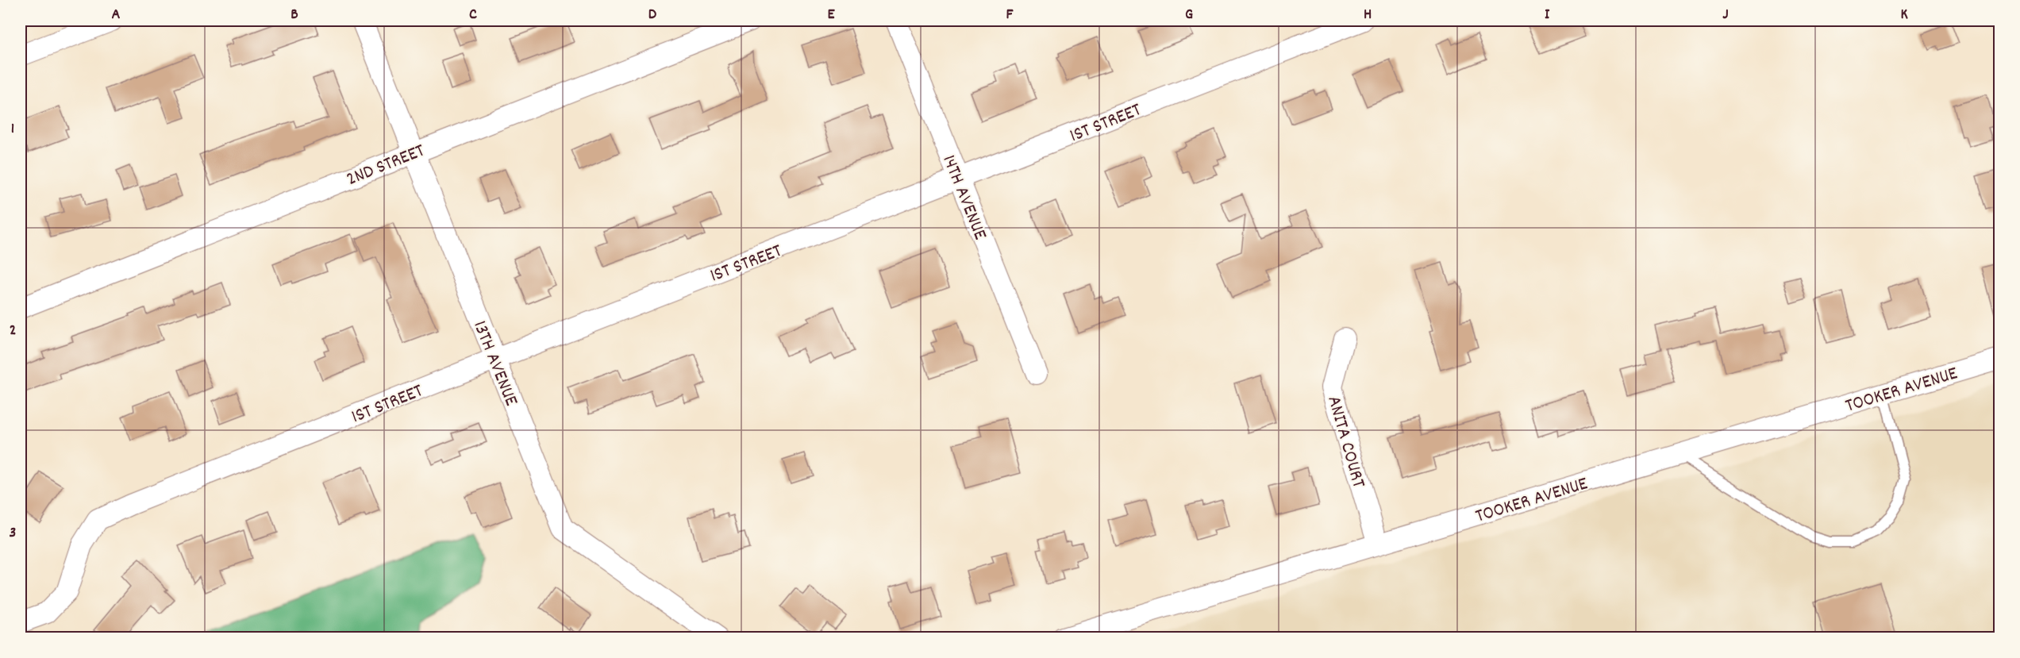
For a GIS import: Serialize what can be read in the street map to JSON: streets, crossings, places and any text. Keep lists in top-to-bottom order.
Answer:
{
  "streets": {
    "street": [
      "1ST STREET",
      "2ND STREET",
      "14TH AVENUE",
      "13TH AVENUE",
      "TOOKER AVENUE",
      "ANITA COURT"
    ]
  },
  "crossings": [
    ["1ST STREET", "14TH AVENUE"],
    ["1ST STREET", "13TH AVENUE"],
    ["2ND STREET", "13TH AVENUE"],
    ["TOOKER AVENUE", "ANITA COURT"]
  ],
  "grid": {
    "columns": [
      "A",
      "B",
      "C",
      "D",
      "E",
      "F",
      "G",
      "H",
      "I",
      "J",
      "K"
    ],
    "rows": ["1", "2", "3"]
  }
}
